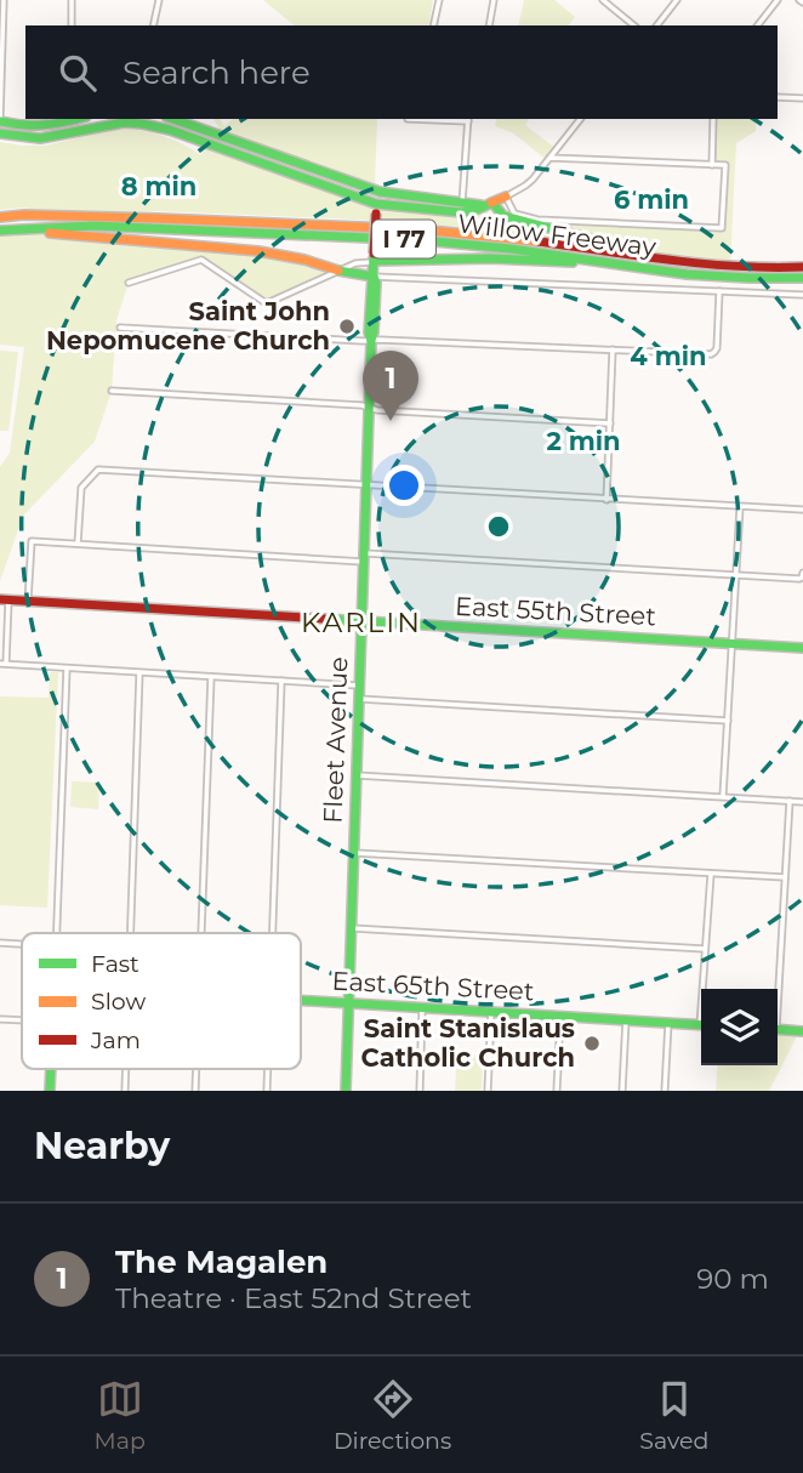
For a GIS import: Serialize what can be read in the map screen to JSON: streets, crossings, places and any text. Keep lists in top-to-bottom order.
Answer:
{
  "streets": {
    "main road": [
      "Willow Freeway",
      "I 77",
      "East 55th Street",
      "Fleet Avenue",
      "East 65th Street"
    ]
  },
  "crossings": [
    ["East 55th Street", "Fleet Avenue"],
    ["Fleet Avenue", "East 65th Street"]
  ],
  "districts": ["KARLIN"],
  "places": ["Saint John Nepomucene Church", "Saint Stanislaus Catholic Church"],
  "legend": ["Fast", "Slow", "Jam"],
  "page": {
    "search": "Search here",
    "pins": "1",
    "heading": "Nearby",
    "list": [
      {
        "mark": "1",
        "name": "The Magalen",
        "note": "Theatre · East 52nd Street",
        "value": "90 m"
      }
    ],
    "nav": ["Map", "Directions", "Saved"]
  },
  "rings": [
    "8 min",
    "6 min",
    "4 min",
    "2 min"
  ]
}
